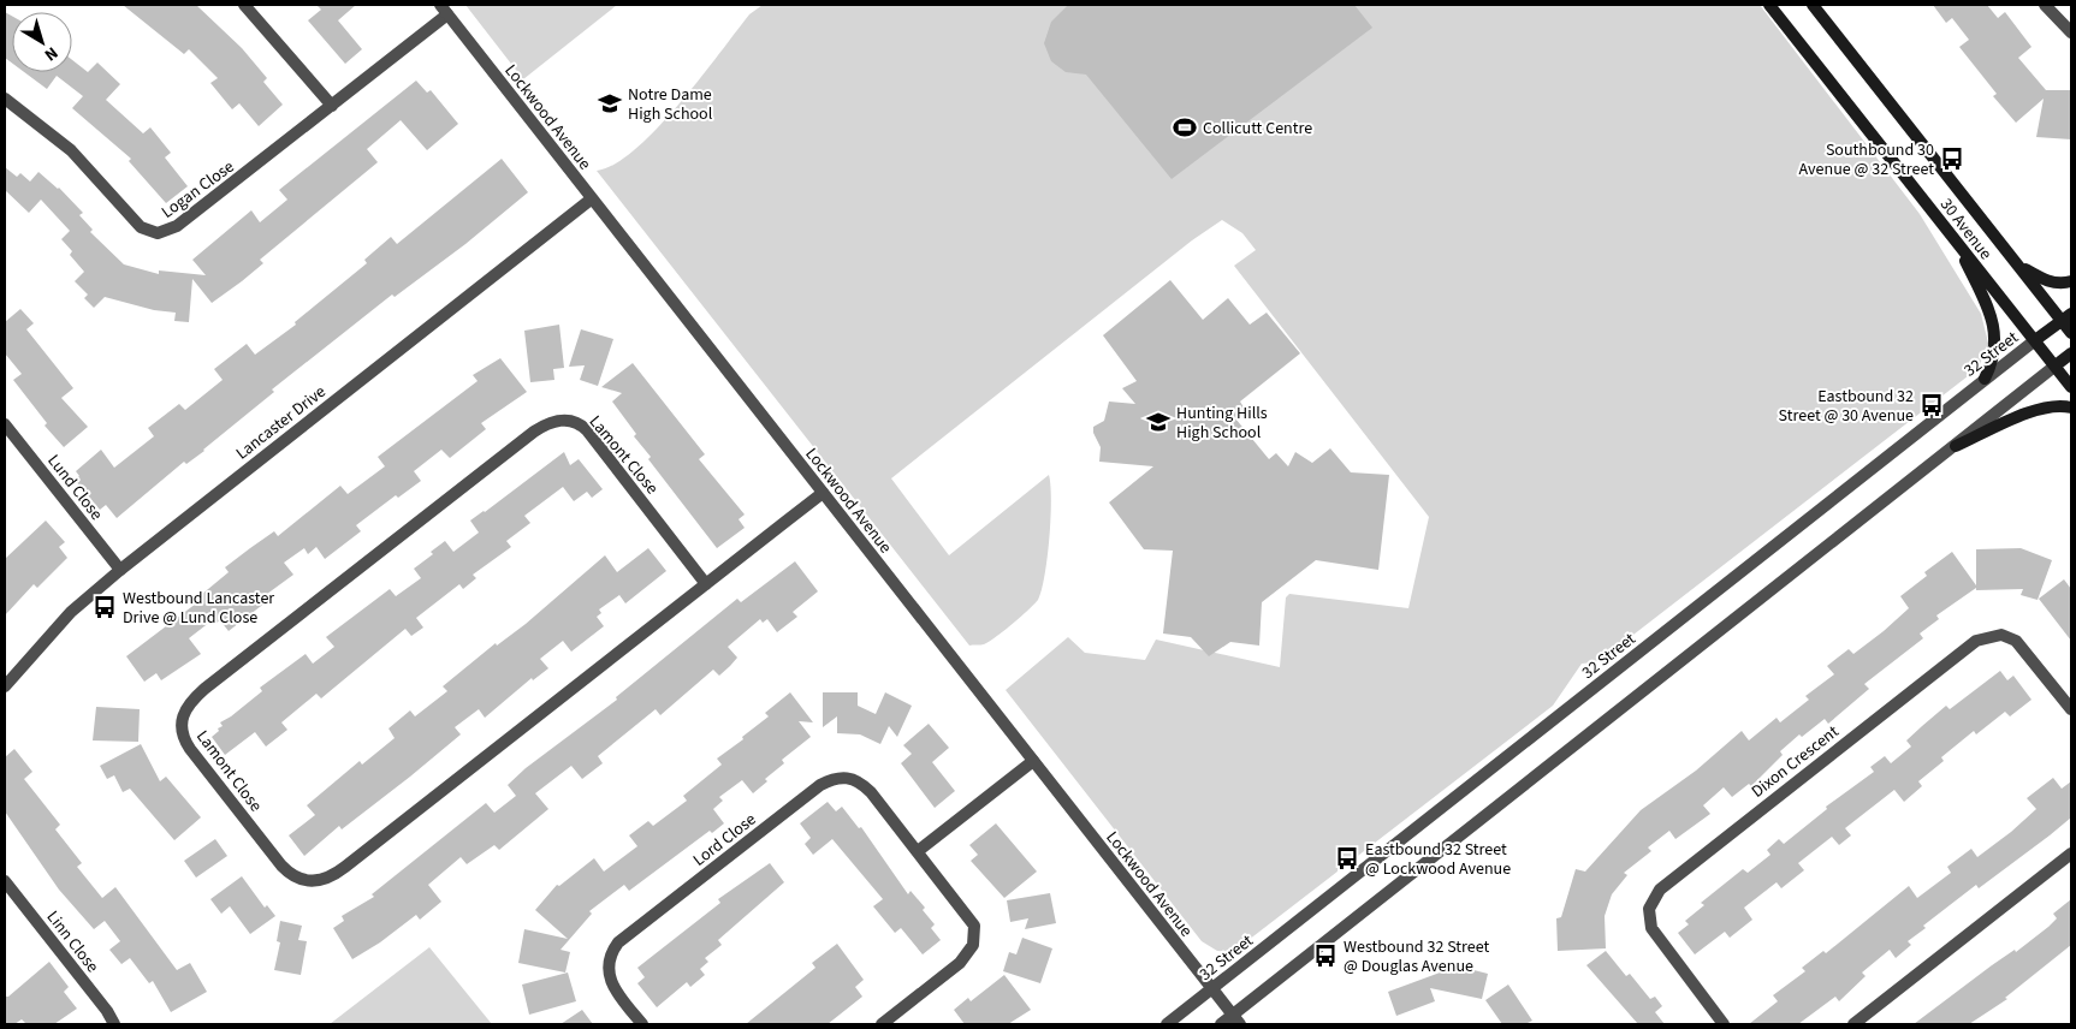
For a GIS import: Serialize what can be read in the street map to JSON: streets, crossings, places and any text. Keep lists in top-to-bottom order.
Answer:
{
  "streets": {
    "main road": ["30 Avenue", "32 Street"],
    "street": [
      "Lockwood Avenue",
      "Logan Close",
      "Lancaster Drive",
      "Lamont Close",
      "Lund Close",
      "Dixon Crescent",
      "Lord Close",
      "Linn Close"
    ]
  },
  "crossings": [
    ["Lockwood Avenue", "Logan Close"],
    ["Lockwood Avenue", "32 Street"],
    ["Lockwood Avenue", "Lancaster Drive"],
    ["Lockwood Avenue", "Lamont Close"],
    ["30 Avenue", "32 Street"],
    ["Lancaster Drive", "Lund Close"]
  ],
  "places": {
    "school or university": ["Notre Dame High School", "Hunting Hills High School"],
    "sports": ["Collicutt Centre"],
    "bus stop": [
      "Southbound 30 Avenue @ 32 Street",
      "Eastbound 32 Street @ 30 Avenue",
      "Westbound Lancaster Drive @ Lund Close",
      "Eastbound 32 Street @ Lockwood Avenue",
      "Westbound 32 Street @ Douglas Avenue"
    ]
  },
  "north": "bottom right"
}
